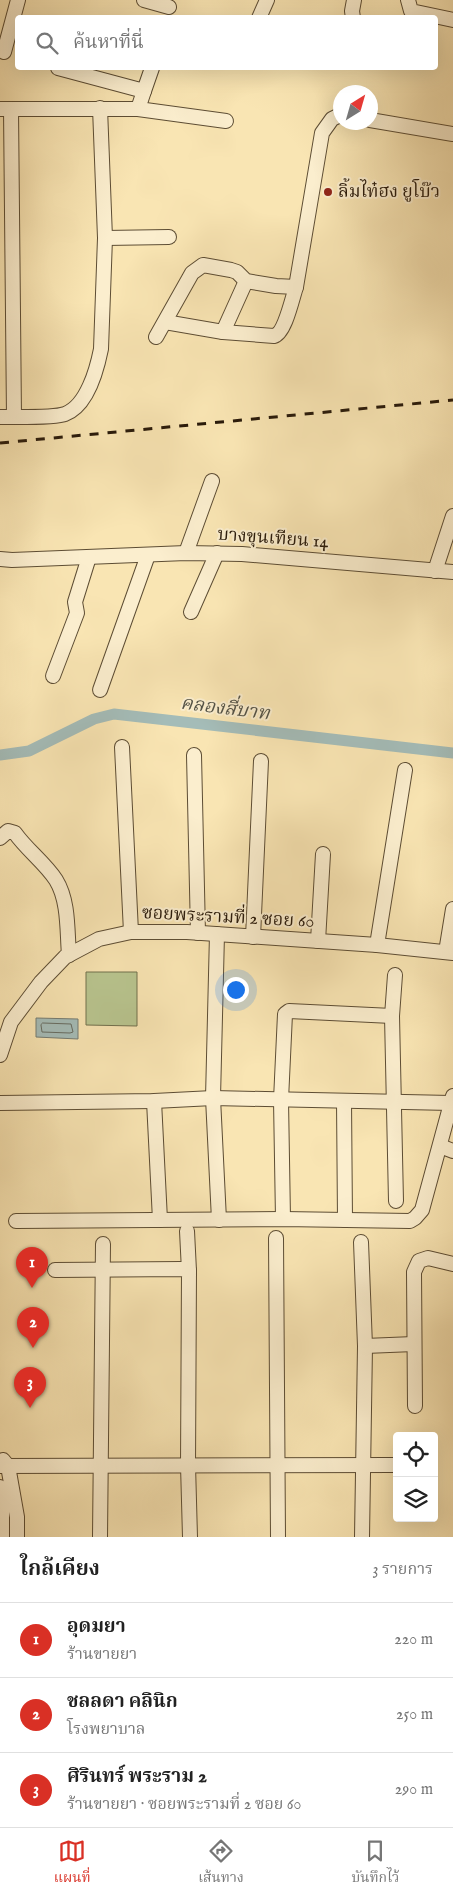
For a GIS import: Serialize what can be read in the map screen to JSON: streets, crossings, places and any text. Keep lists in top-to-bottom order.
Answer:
{
  "streets": {
    "street": ["บางขุนเทียน 14", "ซอยพระรามที่ 2 ซอย 60"]
  },
  "water": ["คลองสี่บาท"],
  "places": ["ลิ้มไท๋ฮง ยูโบ๊ว"],
  "north": "top right",
  "page": {
    "search": "ค้นหาที่นี่",
    "pins": ["1", "2", "3"],
    "heading": ["ใกล้เคียง", "3 รายการ"],
    "list": [
      {
        "mark": "1",
        "name": "อุดมยา",
        "note": "ร้านขายยา",
        "value": "220 m"
      },
      {
        "mark": "2",
        "name": "ชลลดา คลินิก",
        "note": "โรงพยาบาล",
        "value": "250 m"
      },
      {
        "mark": "3",
        "name": "ศิรินทร์ พระราม 2",
        "note": "ร้านขายยา · ซอยพระรามที่ 2 ซอย 60",
        "value": "290 m"
      }
    ],
    "nav": ["แผนที่", "เส้นทาง", "บันทึกไว้"]
  }
}
